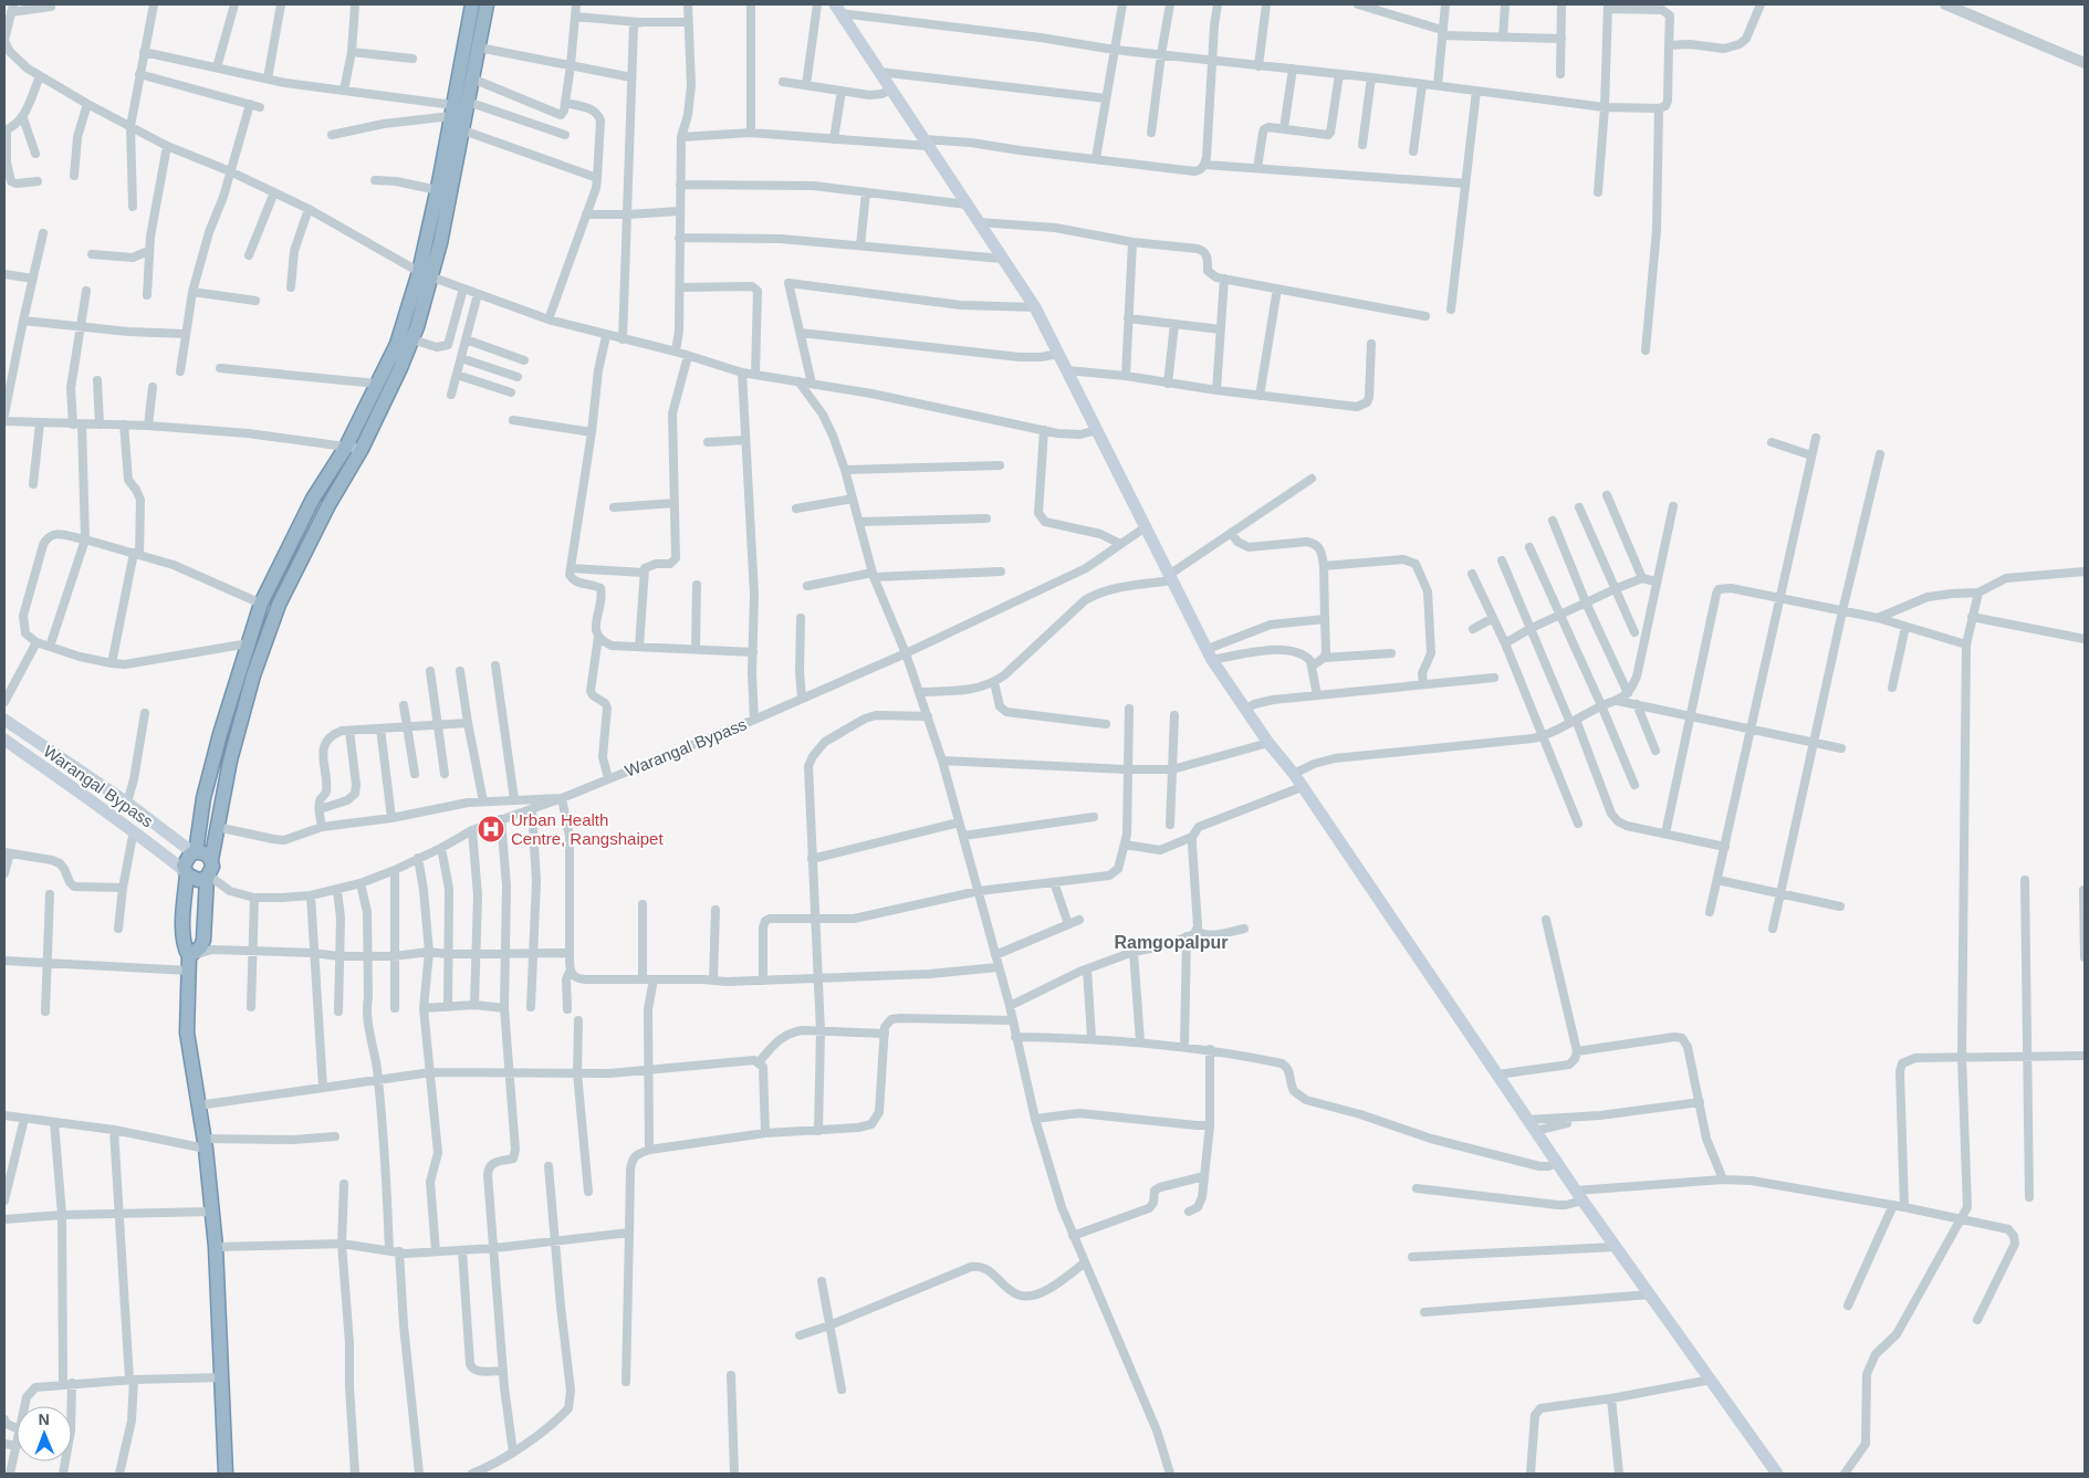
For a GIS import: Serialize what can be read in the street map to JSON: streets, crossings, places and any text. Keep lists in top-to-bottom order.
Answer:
{
  "streets": {
    "main road": ["Warangal Bypass"]
  },
  "districts": ["Ramgopalpur"],
  "places": {
    "hospital": ["Urban Health Centre, Rangshaipet"]
  },
  "north": "top"
}
